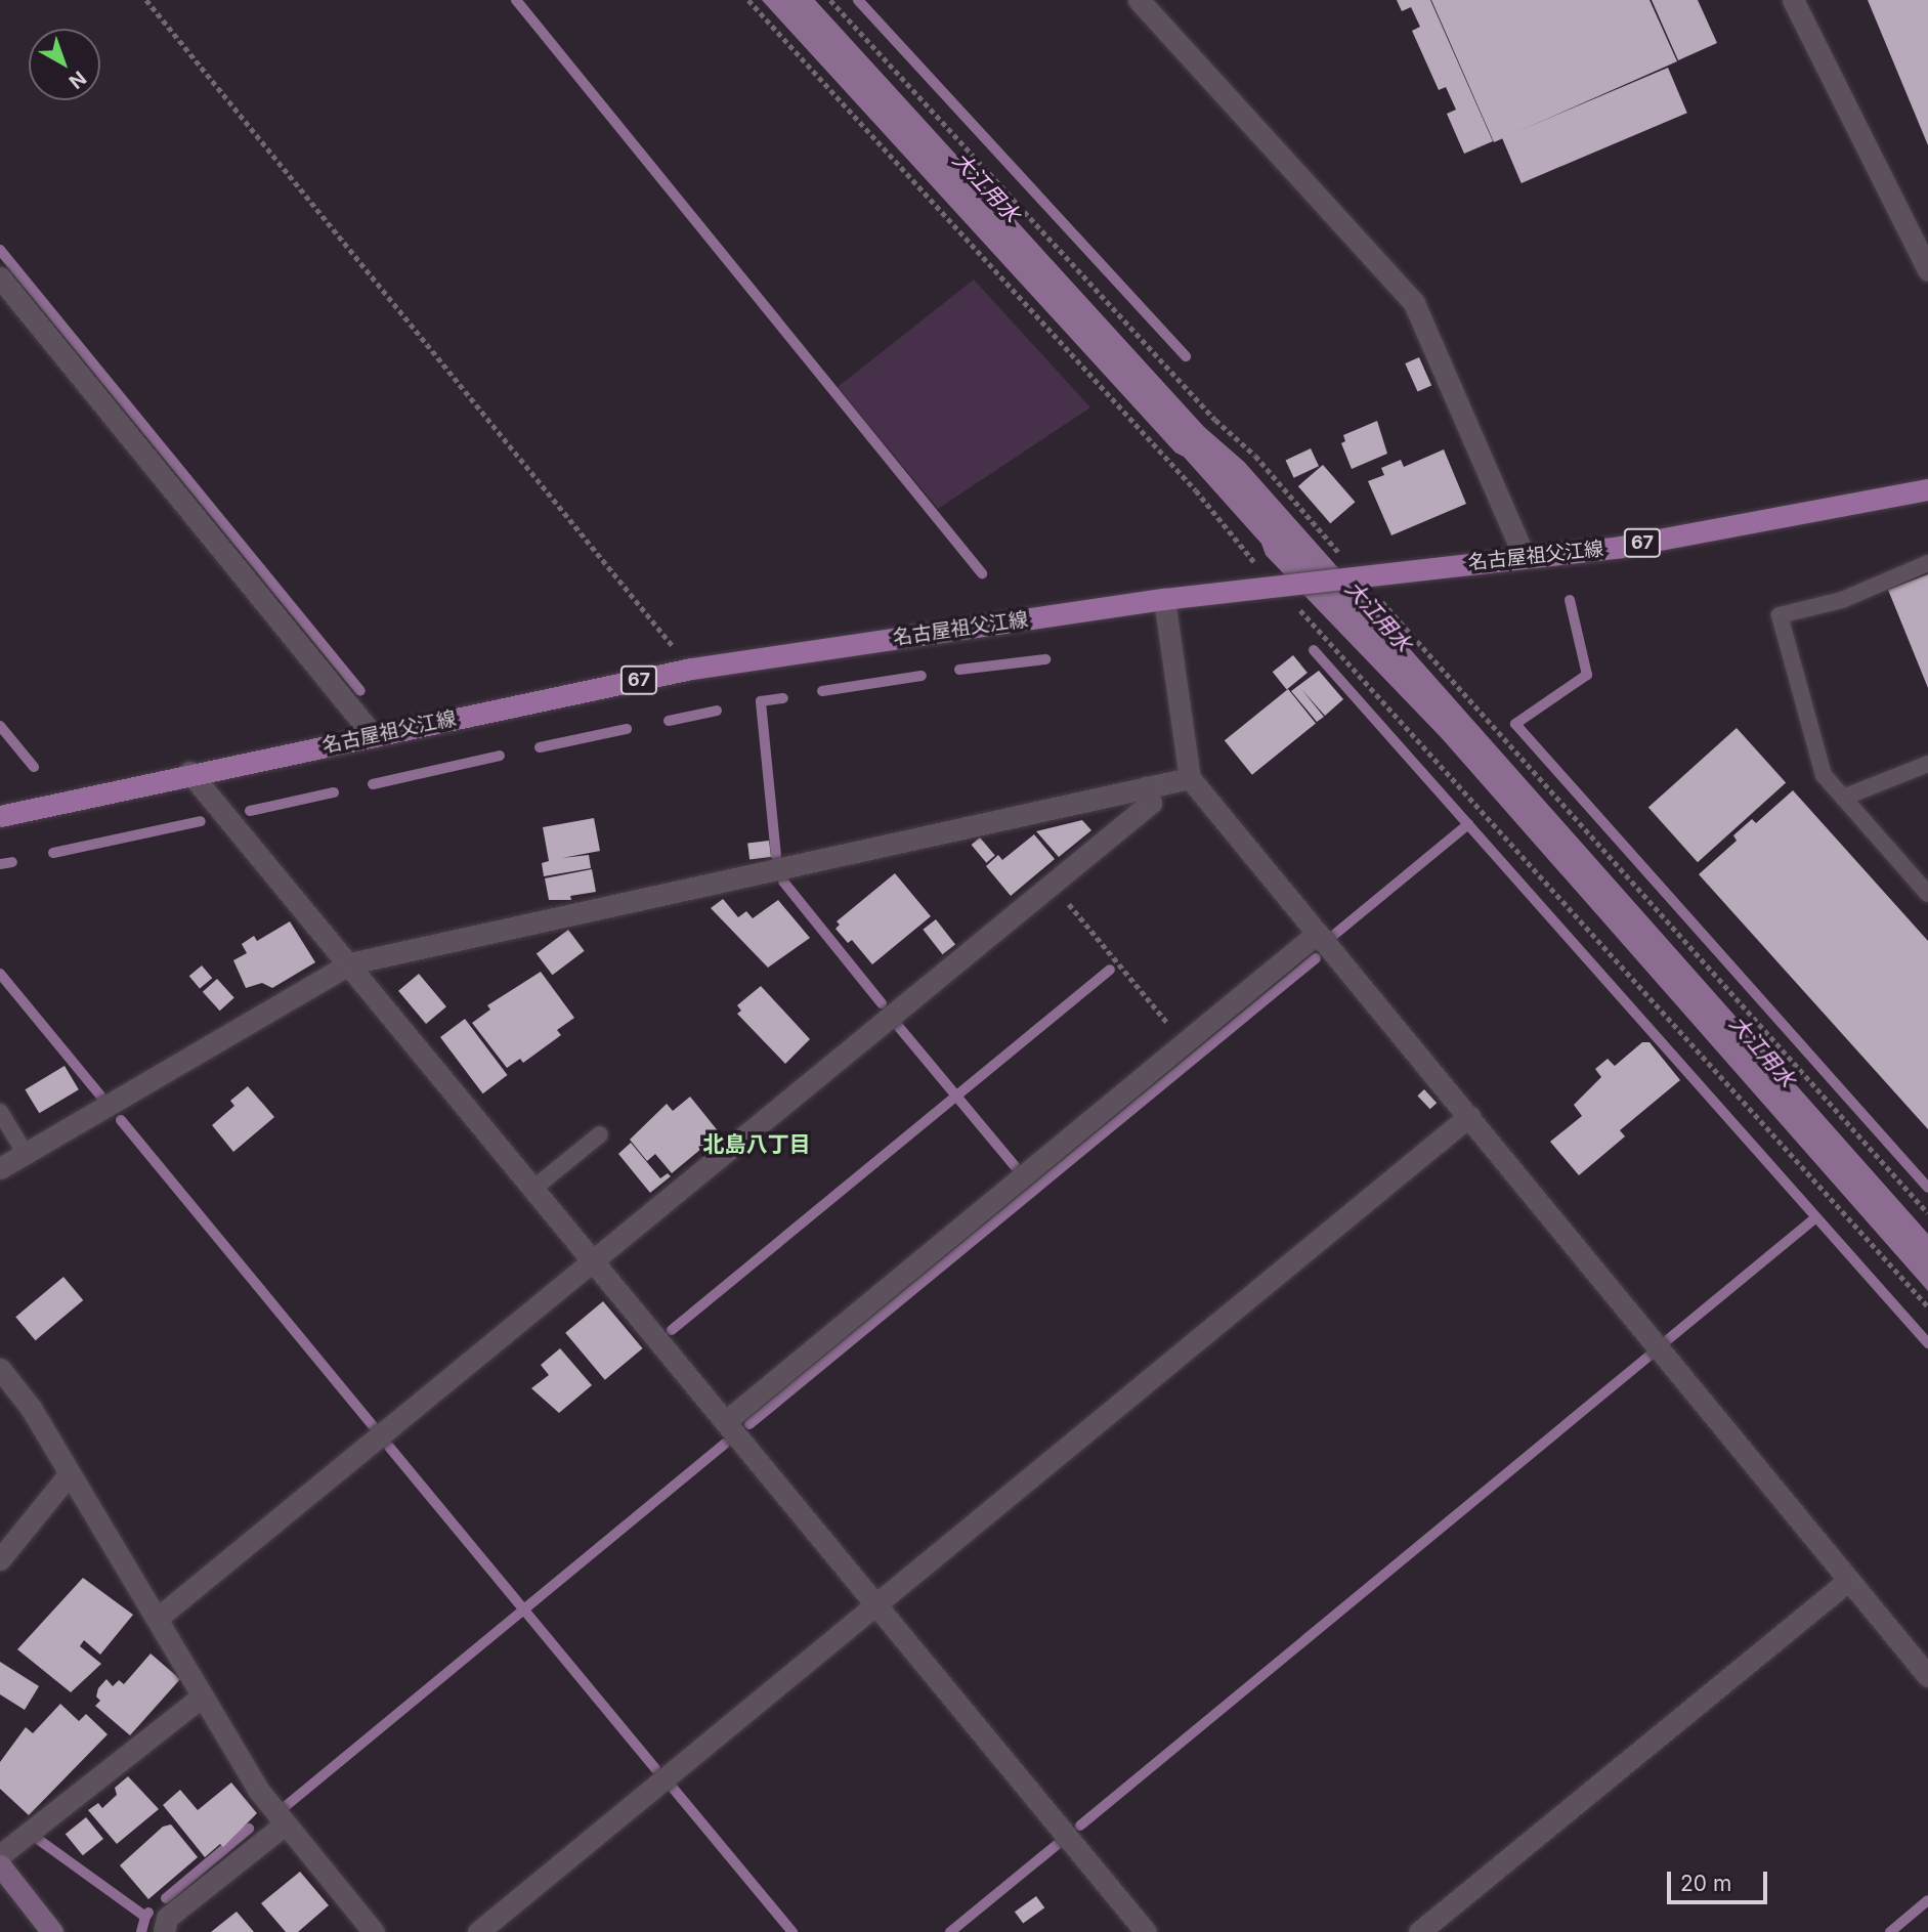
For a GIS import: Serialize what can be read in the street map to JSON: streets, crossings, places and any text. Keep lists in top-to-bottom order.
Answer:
{
  "streets": {
    "main road": ["67", "名古屋祖父江線"]
  },
  "districts": ["北島八丁目"],
  "water": ["大江用水"],
  "scale_bar": "20 m",
  "north": "bottom right"
}
